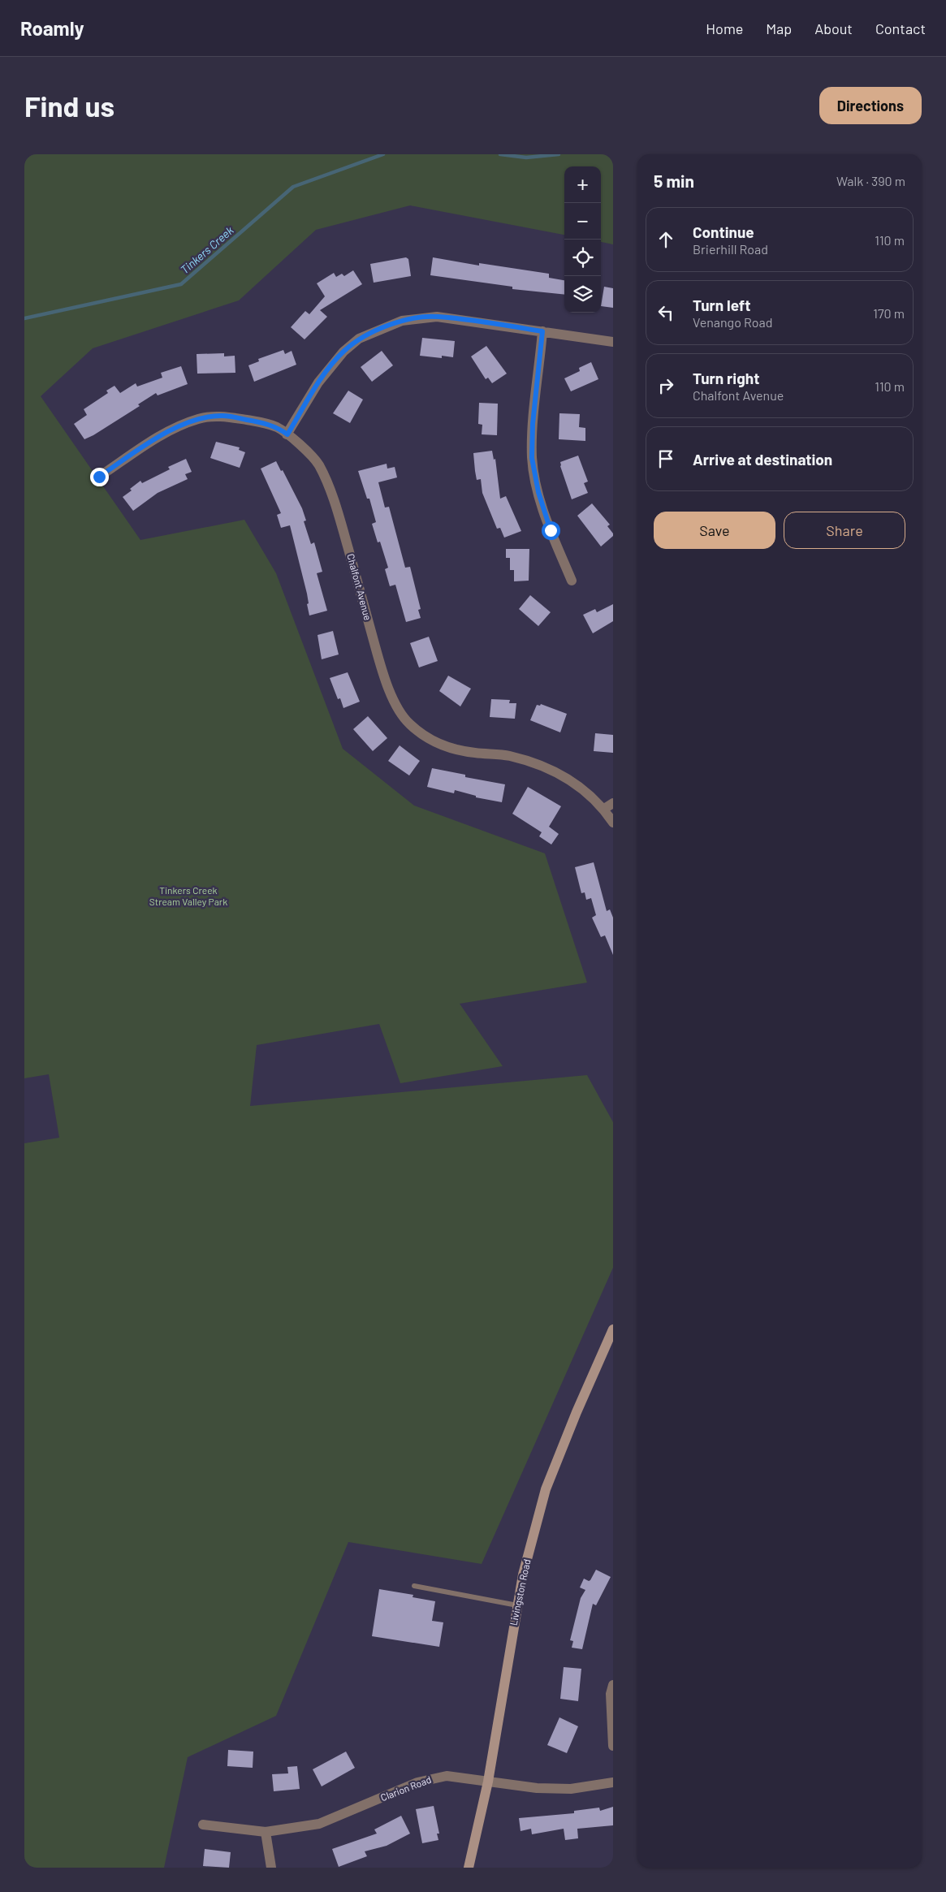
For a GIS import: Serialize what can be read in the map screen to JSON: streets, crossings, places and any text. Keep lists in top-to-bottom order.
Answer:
{
  "streets": {
    "main road": ["Livingston Road"],
    "street": ["Chalfont Avenue", "Clarion Road"]
  },
  "crossings": [
    ["Livingston Road", "Clarion Road"]
  ],
  "water": ["Tinkers Creek"],
  "parks": ["Tinkers Creek Stream Valley Park"],
  "page": {
    "header": "Roamly",
    "nav": [
      "Home",
      "Map",
      "About",
      "Contact"
    ],
    "buttons": [
      "Directions",
      ["Save", "Share"]
    ],
    "title": "Find us",
    "heading": ["5 min", "Walk · 390 m"],
    "map_buttons": ["+", "−"],
    "list": [
      ["Continue", "Brierhill Road", "110 m"],
      ["Turn left", "Venango Road", "170 m"],
      ["Turn right", "Chalfont Avenue", "110 m"],
      "Arrive at destination"
    ]
  }
}
